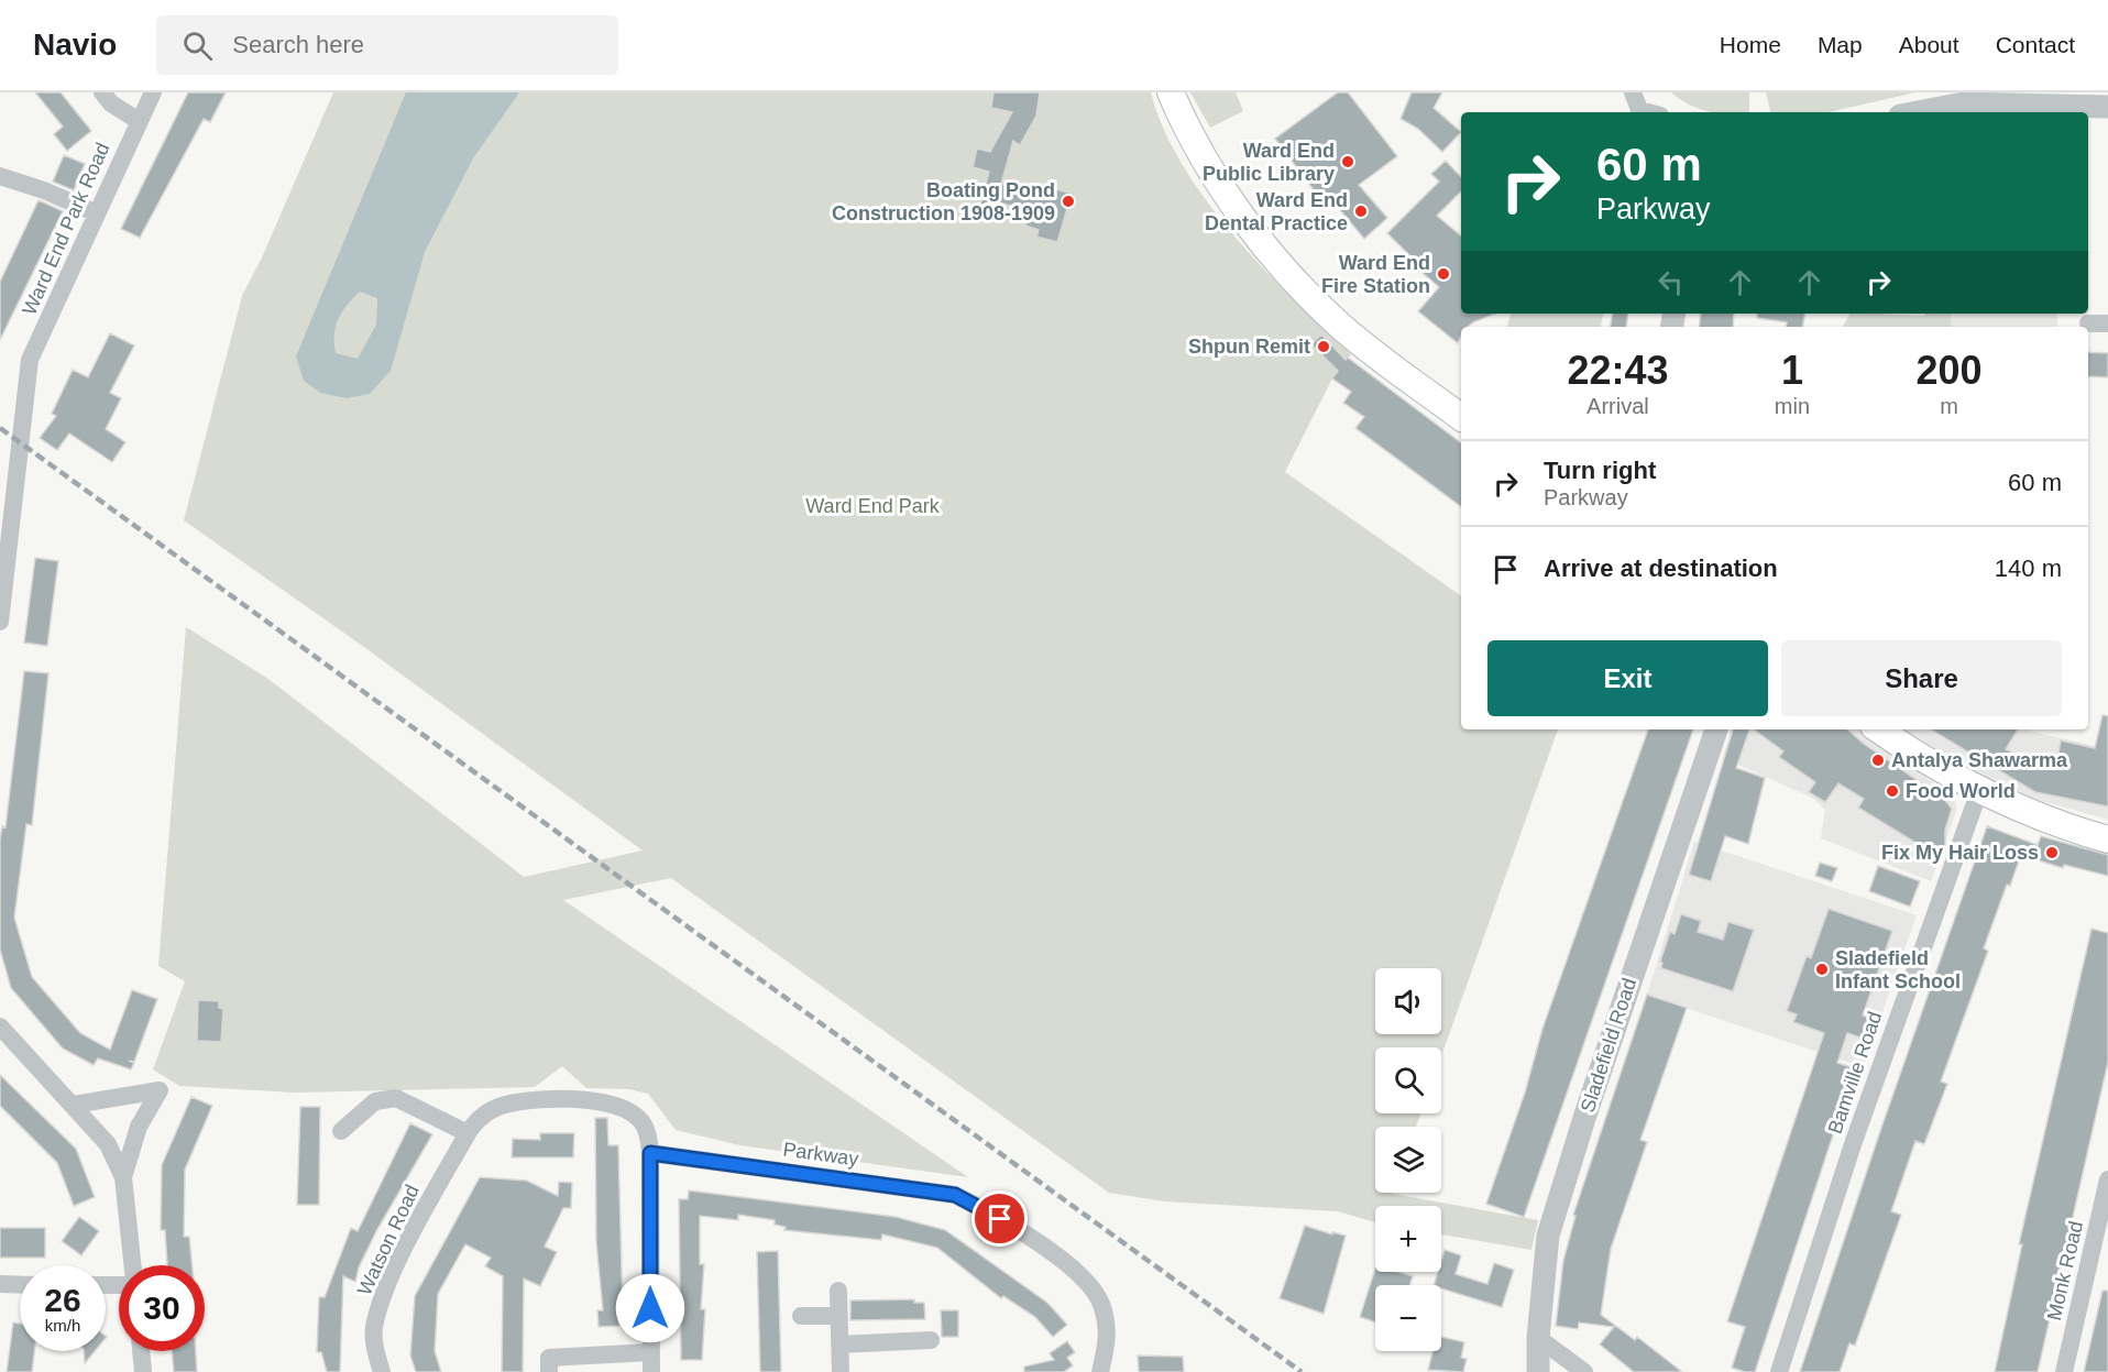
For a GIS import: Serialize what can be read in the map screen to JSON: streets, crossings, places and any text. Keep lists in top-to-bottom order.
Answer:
{
  "streets": {
    "street": [
      "Ward End Park Road",
      "Sladefield Road",
      "Bamville Road",
      "Parkway",
      "Watson Road",
      "Monk Road"
    ]
  },
  "parks": ["Ward End Park"],
  "places": [
    "Ward End Public Library",
    "Boating Pond Construction 1908-1909",
    "Ward End Dental Practice",
    "Ward End Fire Station",
    "Shpun Remit",
    "Antalya Shawarma",
    "Food World",
    "Fix My Hair Loss",
    "Sladefield Infant School"
  ],
  "page": {
    "header": "Navio",
    "search": "Search here",
    "nav": [
      "Home",
      "Map",
      "About",
      "Contact"
    ],
    "turn": ["60 m", "Parkway"],
    "eta": [
      "22:43",
      "Arrival",
      "1",
      "min",
      "200",
      "m"
    ],
    "list": [
      {
        "name": "Turn right",
        "note": "Parkway",
        "value": "60 m"
      },
      {
        "name": "Arrive at destination",
        "value": "140 m"
      }
    ],
    "buttons": ["Exit", "Share"],
    "map_buttons": ["+", "−"],
    "speed": "26 km/h",
    "limit": "30"
  }
}
